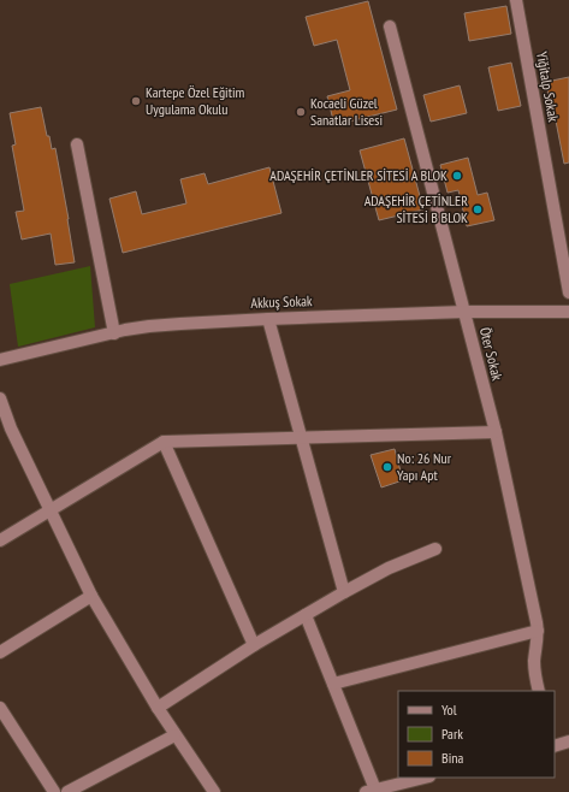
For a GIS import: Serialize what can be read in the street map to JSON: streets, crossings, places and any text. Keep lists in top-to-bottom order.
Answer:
{
  "streets": {
    "street": ["Yiğitalp Sokak", "Akkuş Sokak", "Öter Sokak"]
  },
  "crossings": [
    ["Akkuş Sokak", "Öter Sokak"]
  ],
  "places": [
    "Kartepe Özel Eğitim Uygulama Okulu",
    "Kocaeli Güzel Sanatlar Lisesi",
    "ADAŞEHİR ÇETİNLER SİTESİ A BLOK",
    "ADAŞEHİR ÇETİNLER SİTESİ B BLOK",
    "No: 26 Nur Yapı Apt"
  ],
  "legend": ["Yol", "Park", "Bina"]
}
